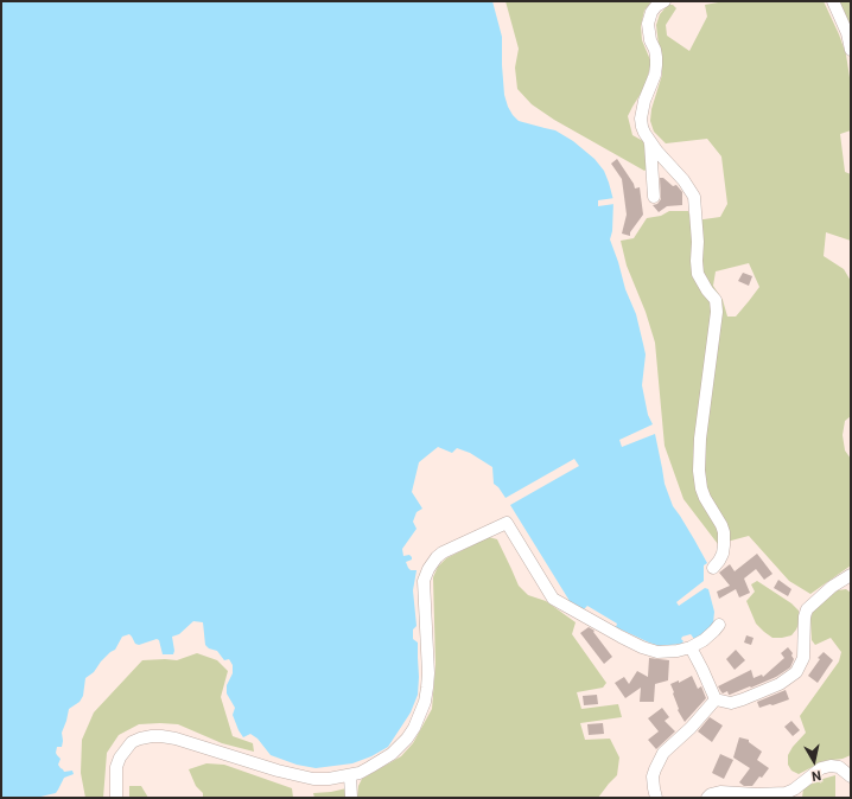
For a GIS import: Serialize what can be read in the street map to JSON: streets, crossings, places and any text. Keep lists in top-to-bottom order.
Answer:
{
  "north": "bottom"
}
